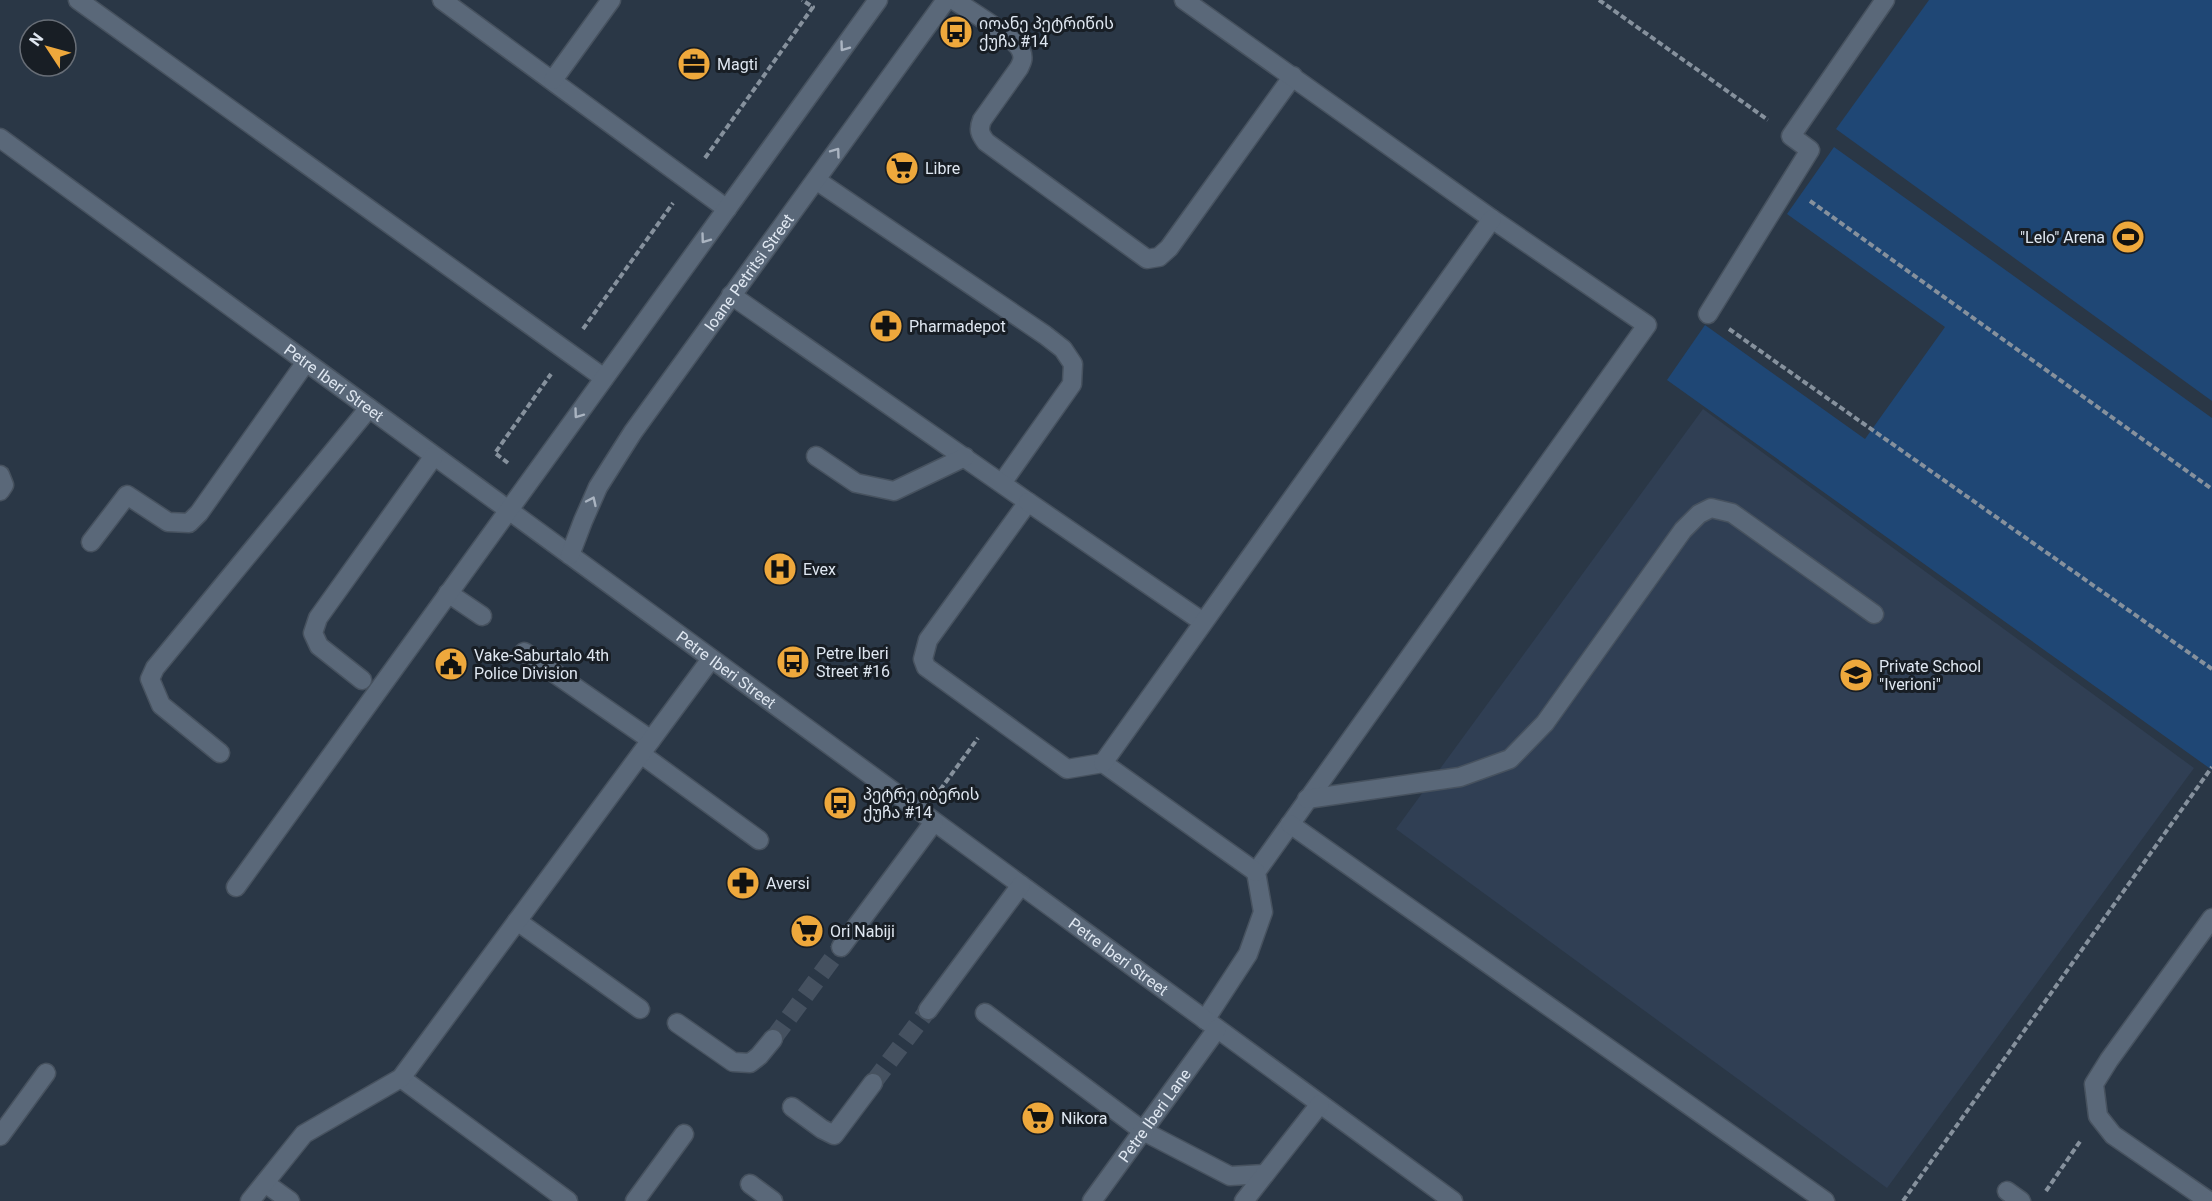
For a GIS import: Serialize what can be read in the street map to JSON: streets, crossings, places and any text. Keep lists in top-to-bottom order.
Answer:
{
  "streets": {
    "street": ["Ioane Petritsi Street", "Petre Iberi Street", "Petre Iberi Lane"]
  },
  "crossings": [
    ["Ioane Petritsi Street", "Petre Iberi Street"],
    ["Petre Iberi Street", "Petre Iberi Lane"]
  ],
  "places": {
    "bus stop": ["იოანე პეტრიწის ქუჩა #14", "Petre Iberi Street #16", "პეტრე იბერის ქუჩა #14"],
    "office": ["Magti"],
    "supermarket": ["Libre", "Ori Nabiji", "Nikora"],
    "sports": ["\"Lelo\" Arena"],
    "pharmacy": ["Pharmadepot", "Aversi"],
    "hospital": ["Evex"],
    "public building": ["Vake-Saburtalo 4th Police Division"],
    "school or university": ["Private School \"Iverioni\""]
  },
  "north": "top left"
}
